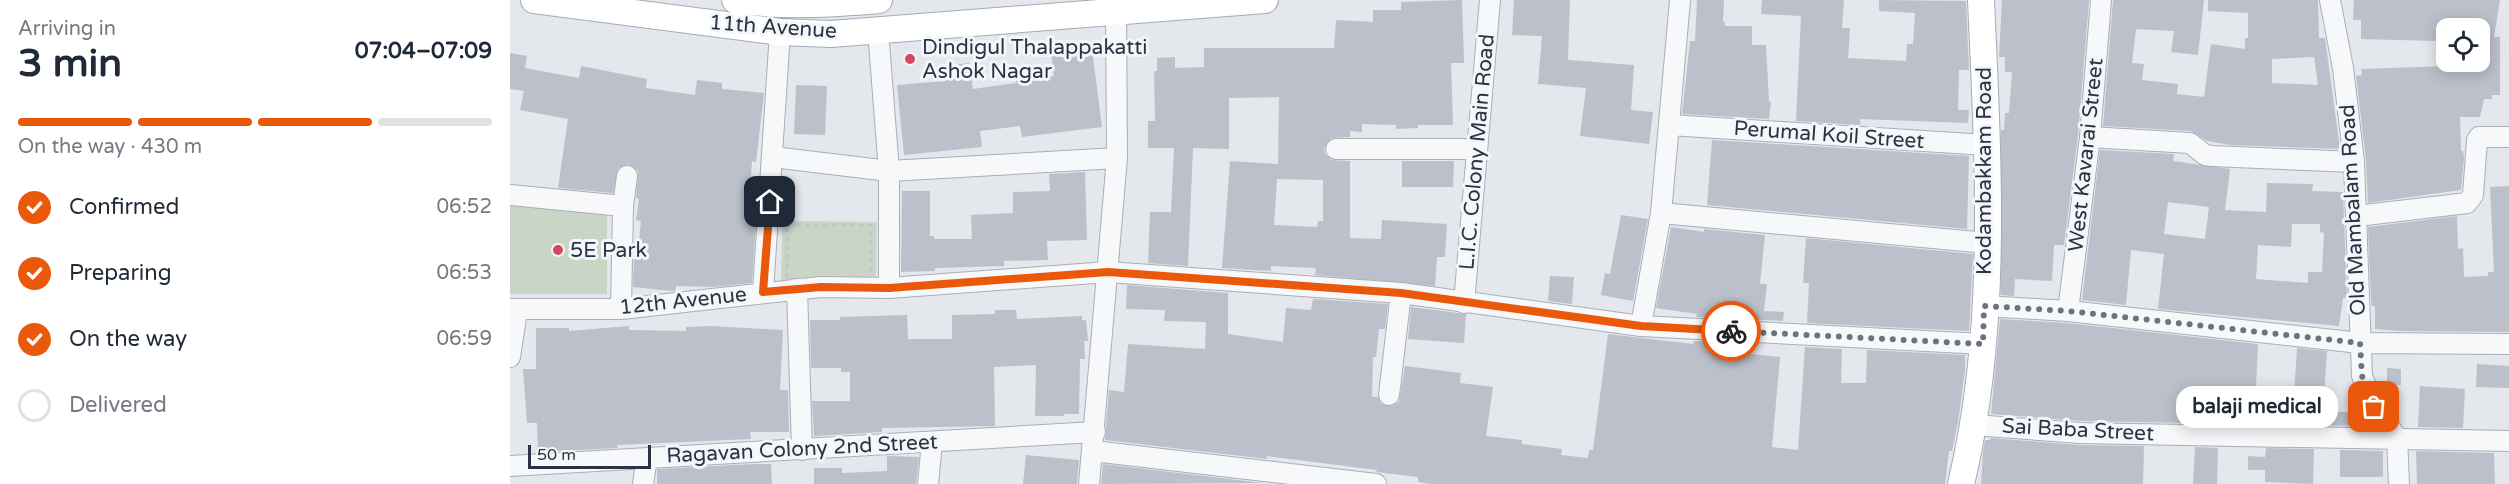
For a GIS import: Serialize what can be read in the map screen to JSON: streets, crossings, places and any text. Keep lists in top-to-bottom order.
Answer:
{
  "streets": {
    "main road": ["11th Avenue", "Kodambakkam Road"],
    "street": [
      "Perumal Koil Street",
      "L.I.C. Colony Main Road",
      "West Kavarai Street",
      "Old Mambalam Road",
      "12th Avenue",
      "Sai Baba Street",
      "Ragavan Colony 2nd Street"
    ]
  },
  "crossings": [
    ["Perumal Koil Street", "Kodambakkam Road"],
    ["L.I.C. Colony Main Road", "12th Avenue"],
    ["Kodambakkam Road", "12th Avenue"],
    ["Kodambakkam Road", "Sai Baba Street"],
    ["Old Mambalam Road", "Sai Baba Street"]
  ],
  "places": ["Dindigul Thalappakatti Ashok Nagar", "5E Park", "balaji medical"],
  "scale_bar": "50 m",
  "page": {
    "heading": ["3 min", "Arriving in", "07:04–07:09"],
    "bar": "On the way · 430 m",
    "list": [
      ["Confirmed", "06:52"],
      ["Preparing", "06:53"],
      ["On the way", "06:59"],
      "Delivered"
    ],
    "bubble": "balaji medical",
    "scale": "50 m"
  }
}
